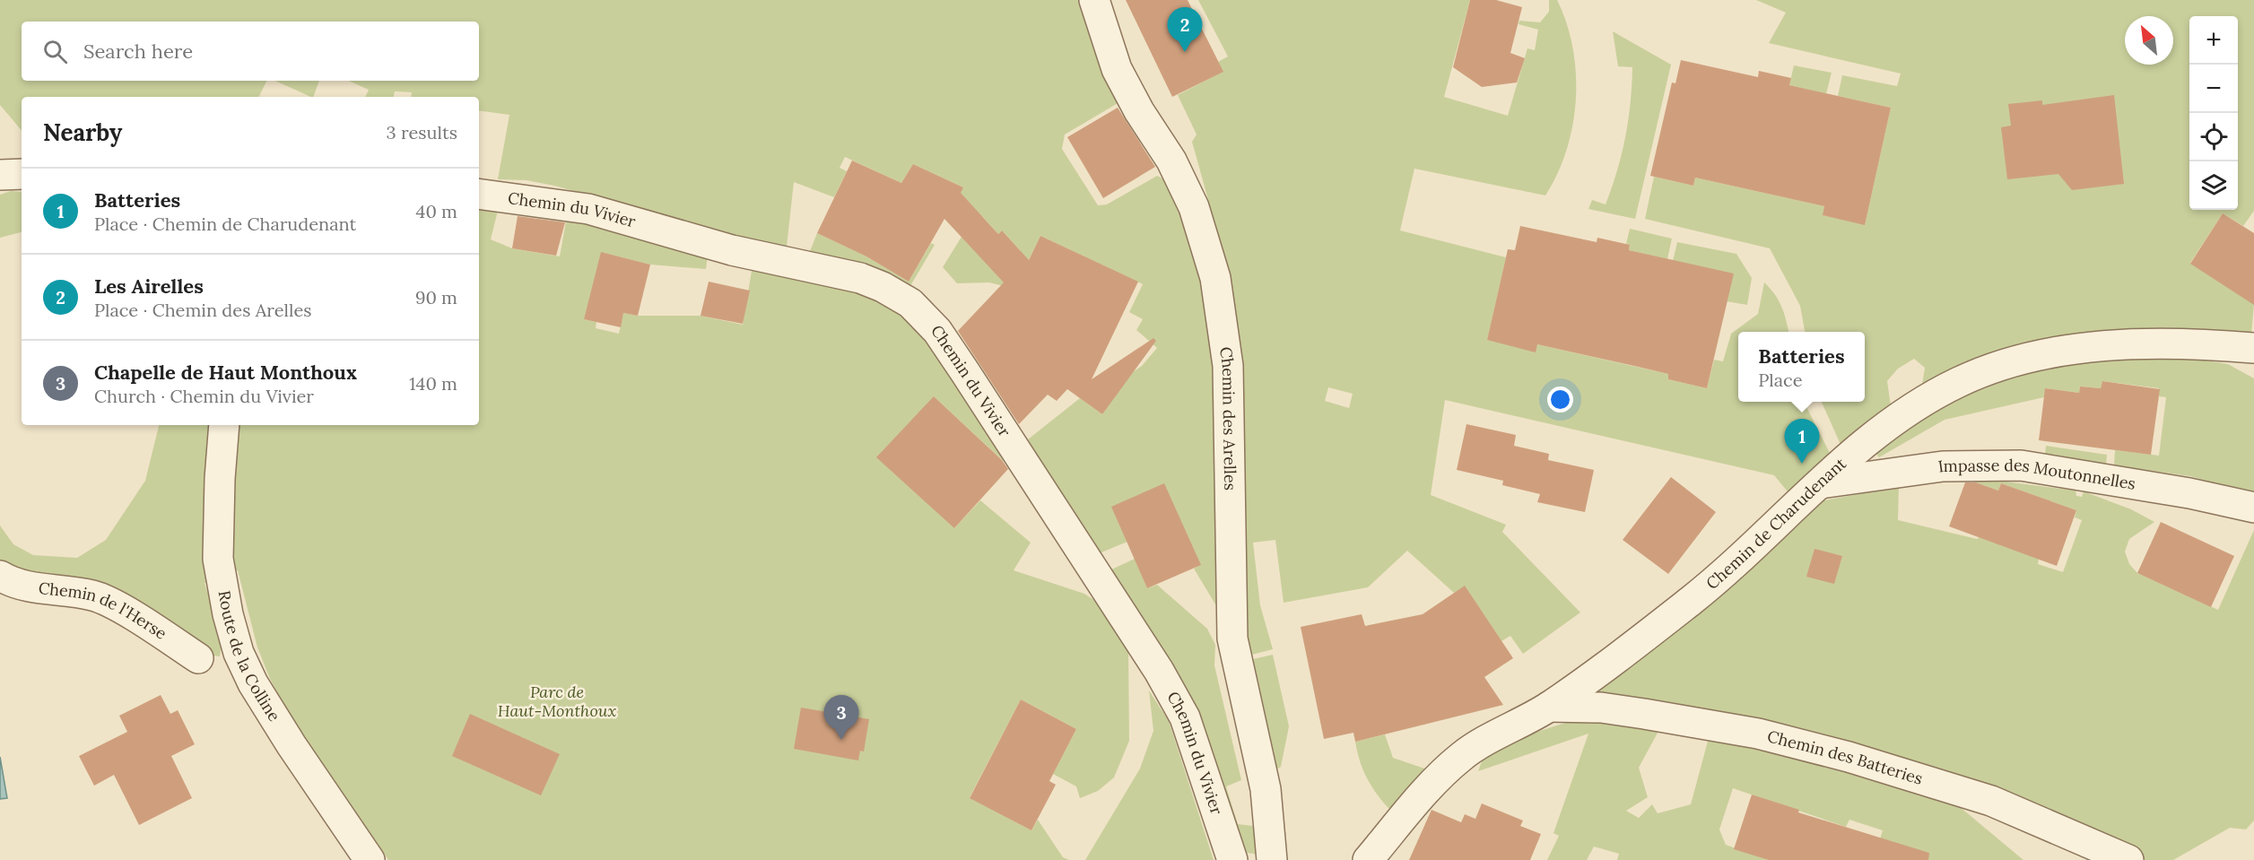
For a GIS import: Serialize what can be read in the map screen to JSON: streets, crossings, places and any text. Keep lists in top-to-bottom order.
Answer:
{
  "streets": {
    "street": [
      "Chemin du Vivier",
      "Chemin des Arelles",
      "Impasse des Moutonnelles",
      "Chemin de Charudenant",
      "Chemin de l'Herse",
      "Route de la Colline",
      "Chemin des Batteries"
    ]
  },
  "crossings": [
    ["Impasse des Moutonnelles", "Chemin de Charudenant"],
    ["Chemin de Charudenant", "Chemin des Batteries"]
  ],
  "parks": ["Parc de Haut-Monthoux"],
  "north": "top left",
  "page": {
    "pins": ["2", "1", "3"],
    "map_buttons": ["+", "−"],
    "search": "Search here",
    "heading": ["Nearby", "3 results"],
    "list": [
      {
        "mark": "1",
        "name": "Batteries",
        "note": "Place · Chemin de Charudenant",
        "value": "40 m"
      },
      {
        "mark": "2",
        "name": "Les Airelles",
        "note": "Place · Chemin des Arelles",
        "value": "90 m"
      },
      {
        "mark": "3",
        "name": "Chapelle de Haut Monthoux",
        "note": "Church · Chemin du Vivier",
        "value": "140 m"
      }
    ],
    "popup": ["Batteries", "Place"]
  }
}
